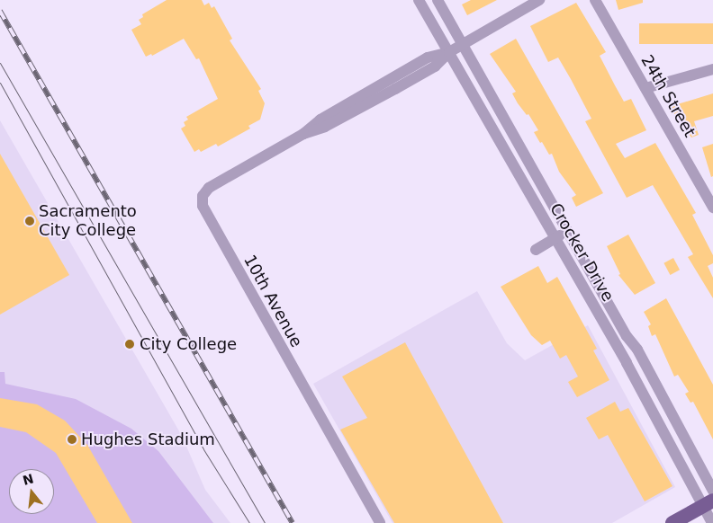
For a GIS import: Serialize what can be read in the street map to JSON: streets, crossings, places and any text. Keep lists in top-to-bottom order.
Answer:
{
  "streets": {
    "street": ["24th Street", "Crocker Drive", "10th Avenue"]
  },
  "crossings": [
    ["Crocker Drive", "10th Avenue"]
  ],
  "places": ["Sacramento City College", "City College", "Hughes Stadium"],
  "north": "top"
}
